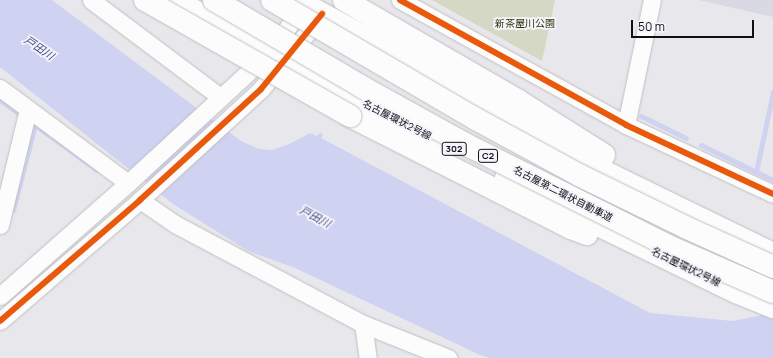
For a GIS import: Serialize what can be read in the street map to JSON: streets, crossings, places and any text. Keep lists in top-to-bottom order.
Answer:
{
  "streets": {
    "highway": [
      "名古屋環状2号線",
      "302",
      "C2",
      "名古屋第二環状自動車道"
    ]
  },
  "water": ["戸田川"],
  "parks": ["新茶屋川公園"],
  "scale_bar": "50 m"
}
